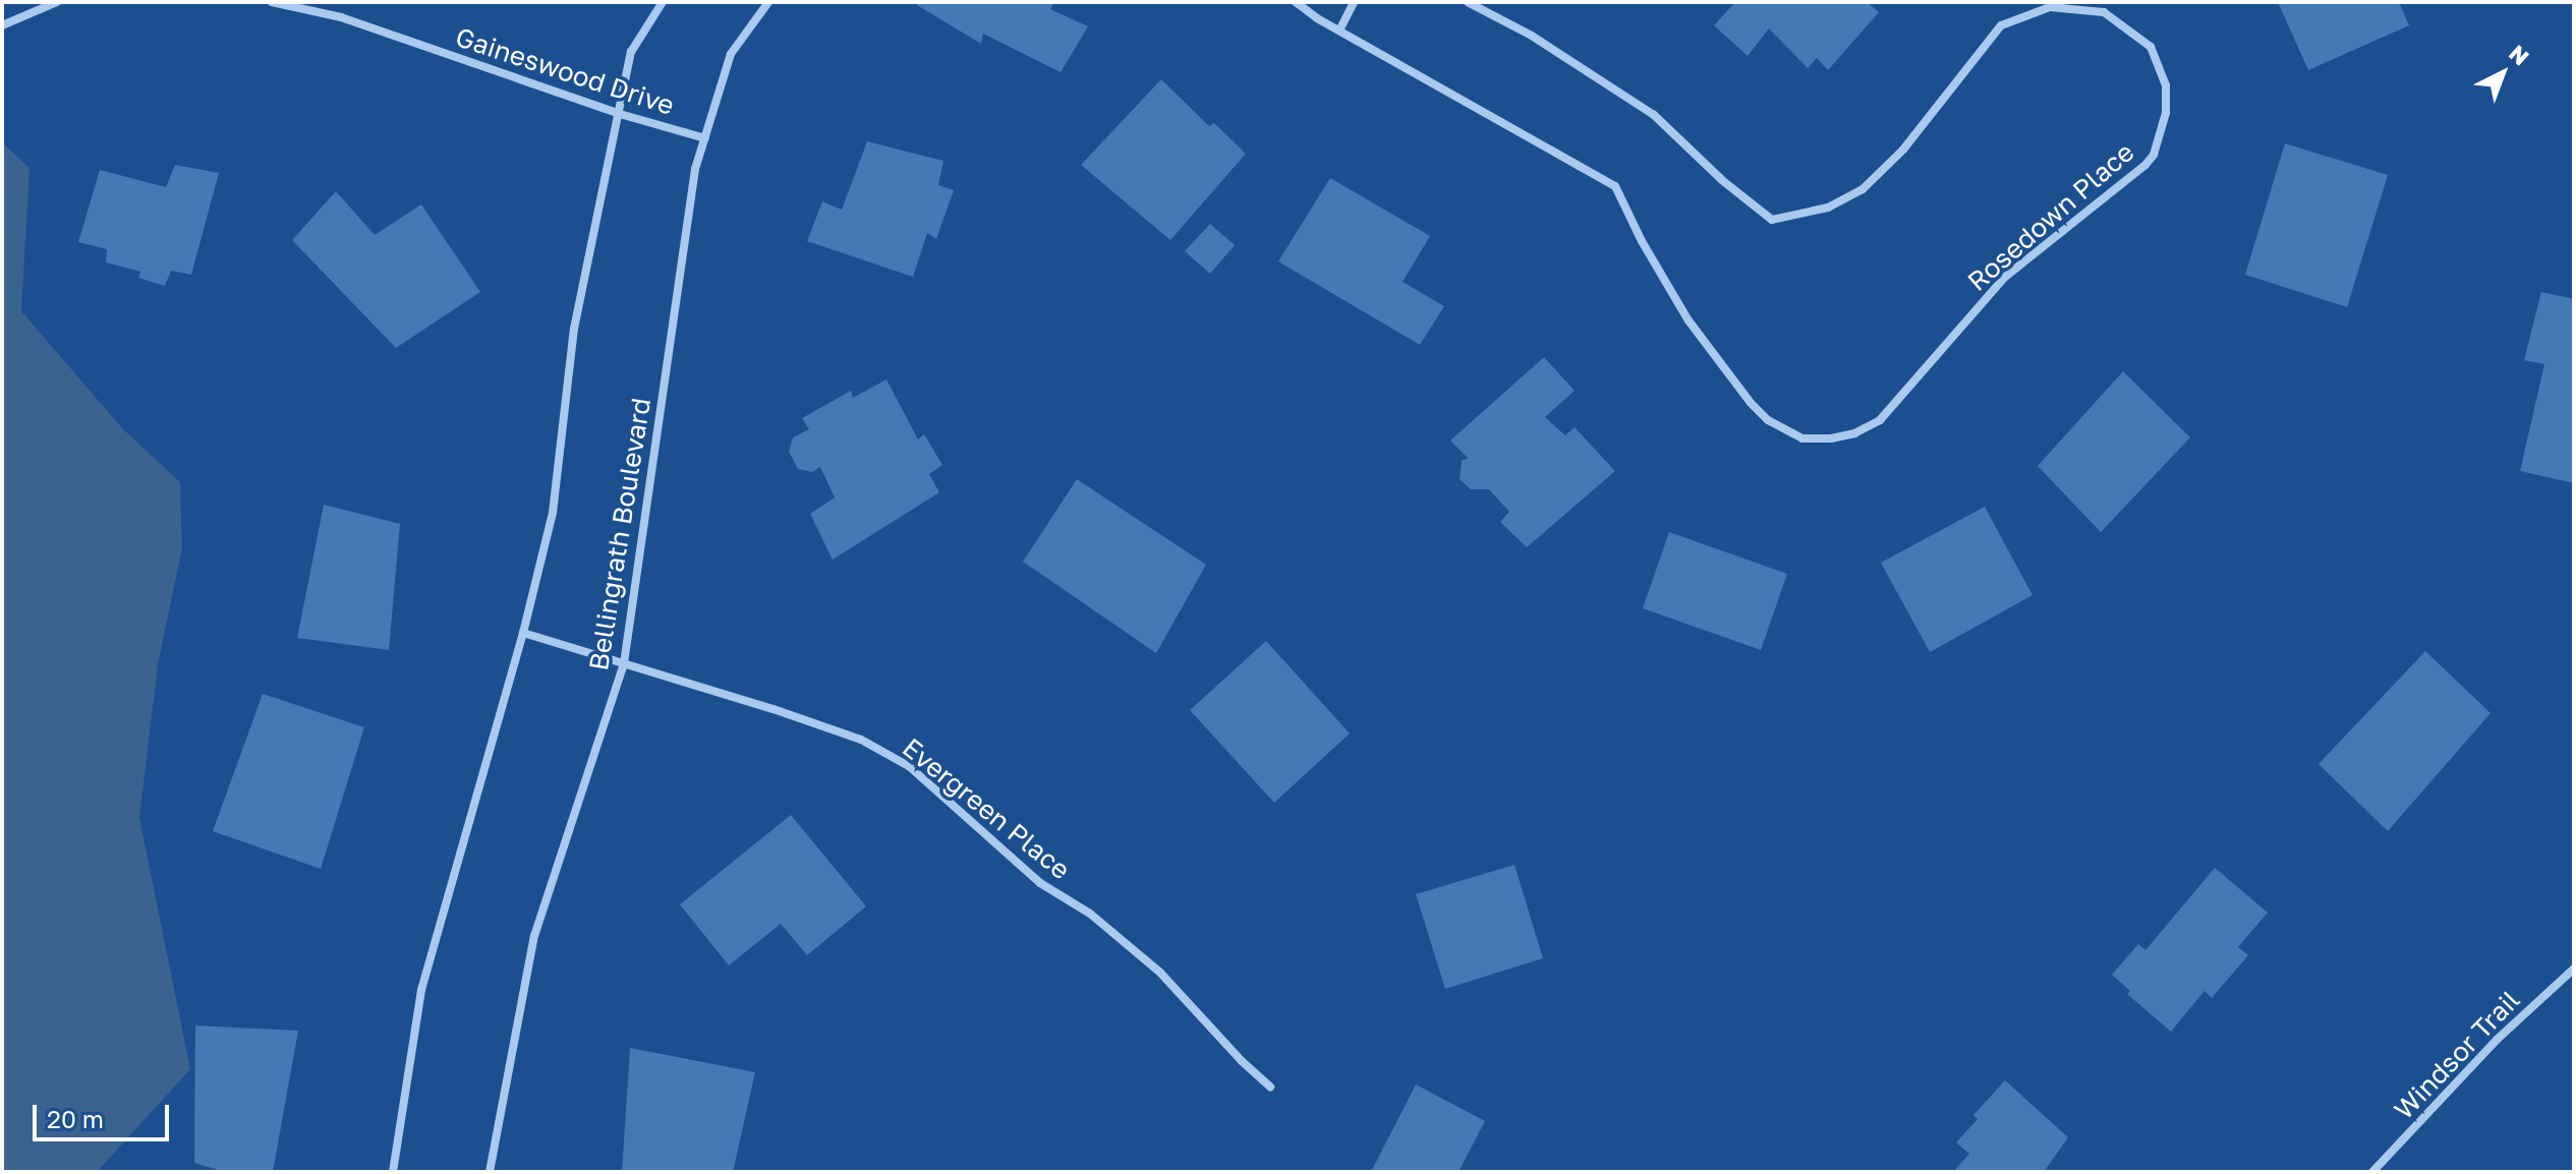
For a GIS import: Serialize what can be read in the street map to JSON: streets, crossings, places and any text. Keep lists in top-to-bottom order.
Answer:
{
  "streets": {
    "street": [
      "Gaineswood Drive",
      "Rosedown Place",
      "Bellingrath Boulevard",
      "Evergreen Place",
      "Windsor Trail"
    ]
  },
  "crossings": [
    ["Gaineswood Drive", "Bellingrath Boulevard"],
    ["Bellingrath Boulevard", "Evergreen Place"]
  ],
  "scale_bar": "20 m",
  "north": "top right"
}
